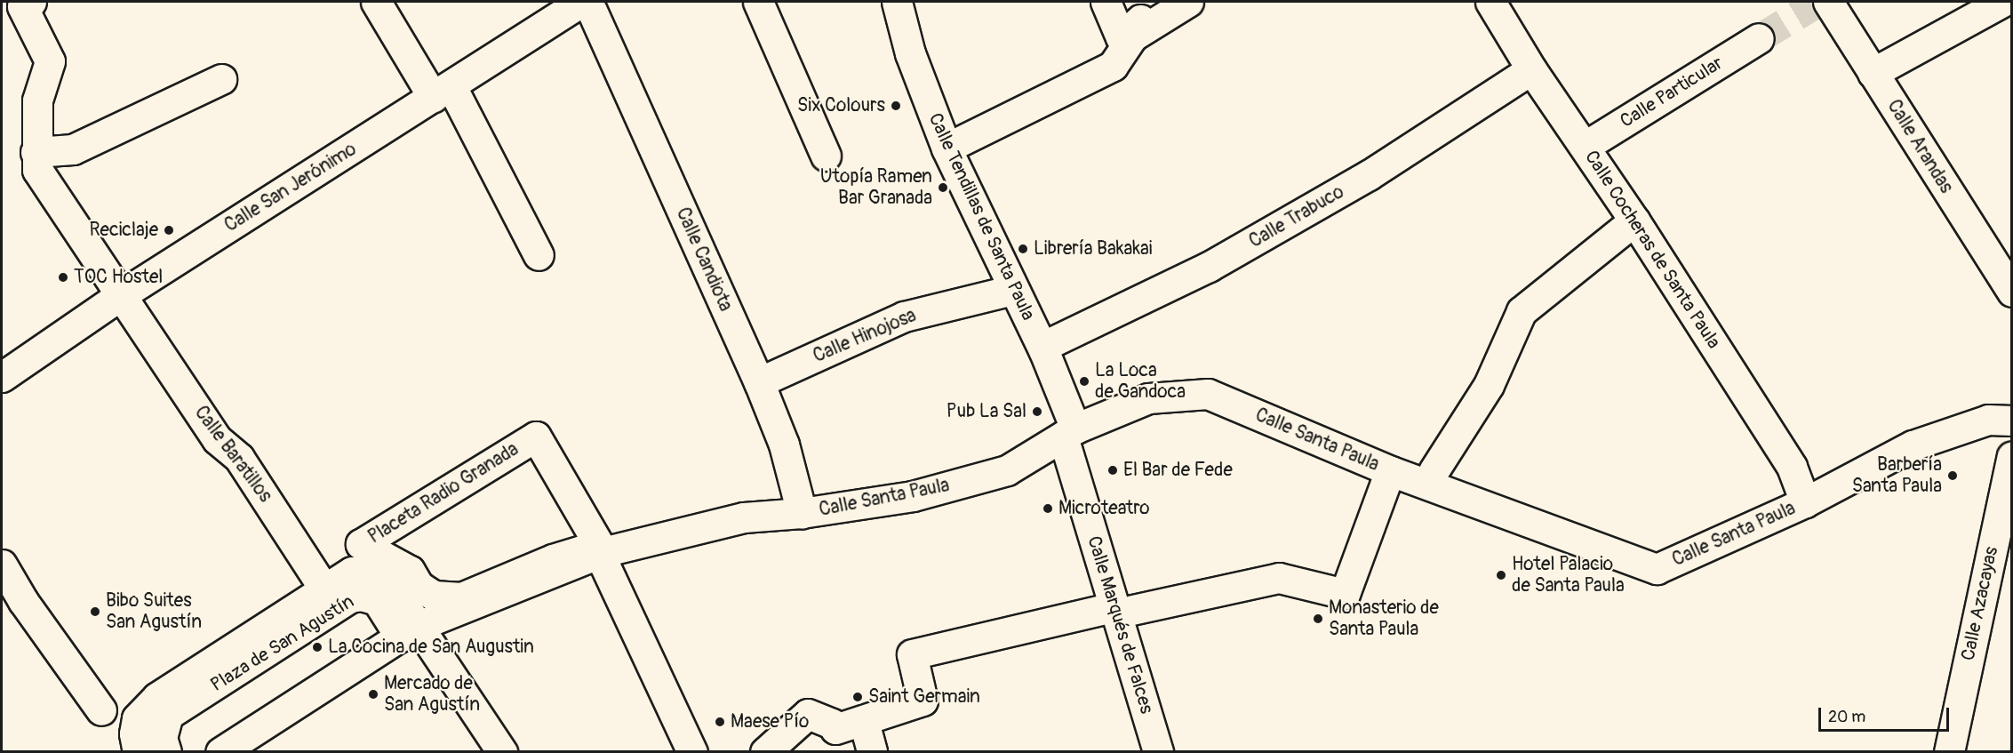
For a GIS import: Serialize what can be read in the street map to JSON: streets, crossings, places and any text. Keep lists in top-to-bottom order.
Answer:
{
  "streets": {
    "street": [
      "Calle Particular",
      "Calle Arandas",
      "Calle San Jerónimo",
      "Calle Tendillas de Santa Paula",
      "Calle Trabuco",
      "Calle Cocheras de Santa Paula",
      "Calle Candiota",
      "Calle Hinojosa",
      "Calle Santa Paula",
      "Calle Baratillos",
      "Placeta Radio Granada",
      "Calle Azacayas",
      "Calle Marqués de Falces",
      "Plaza de San Agustín"
    ]
  },
  "crossings": [
    ["Calle Particular", "Calle Cocheras de Santa Paula"],
    ["Calle San Jerónimo", "Calle Candiota"],
    ["Calle San Jerónimo", "Calle Baratillos"],
    ["Calle Tendillas de Santa Paula", "Calle Santa Paula"],
    ["Calle Tendillas de Santa Paula", "Calle Marqués de Falces"],
    ["Calle Trabuco", "Calle Cocheras de Santa Paula"],
    ["Calle Cocheras de Santa Paula", "Calle Santa Paula"],
    ["Calle Candiota", "Calle Hinojosa"],
    ["Calle Candiota", "Calle Santa Paula"],
    ["Calle Santa Paula", "Placeta Radio Granada"],
    ["Calle Santa Paula", "Calle Marqués de Falces"],
    ["Calle Baratillos", "Plaza de San Agustín"],
    ["Placeta Radio Granada", "Plaza de San Agustín"]
  ],
  "places": [
    "Six Colours",
    "Utopía Ramen Bar Granada",
    "Reciclaje",
    "Librería Bakakai",
    "TOC Hostel",
    "La Loca de Gandoca",
    "Pub La Sal",
    "El Bar de Fede",
    "Barbería Santa Paula",
    "Microteatro",
    "Hotel Palacio de Santa Paula",
    "Bibo Suites San Agustín",
    "Monasterio de Santa Paula",
    "La Cocina de San Augustin",
    "Mercado de San Agustín",
    "Saint Germain",
    "Maese Pío"
  ],
  "scale_bar": "20 m"
}
